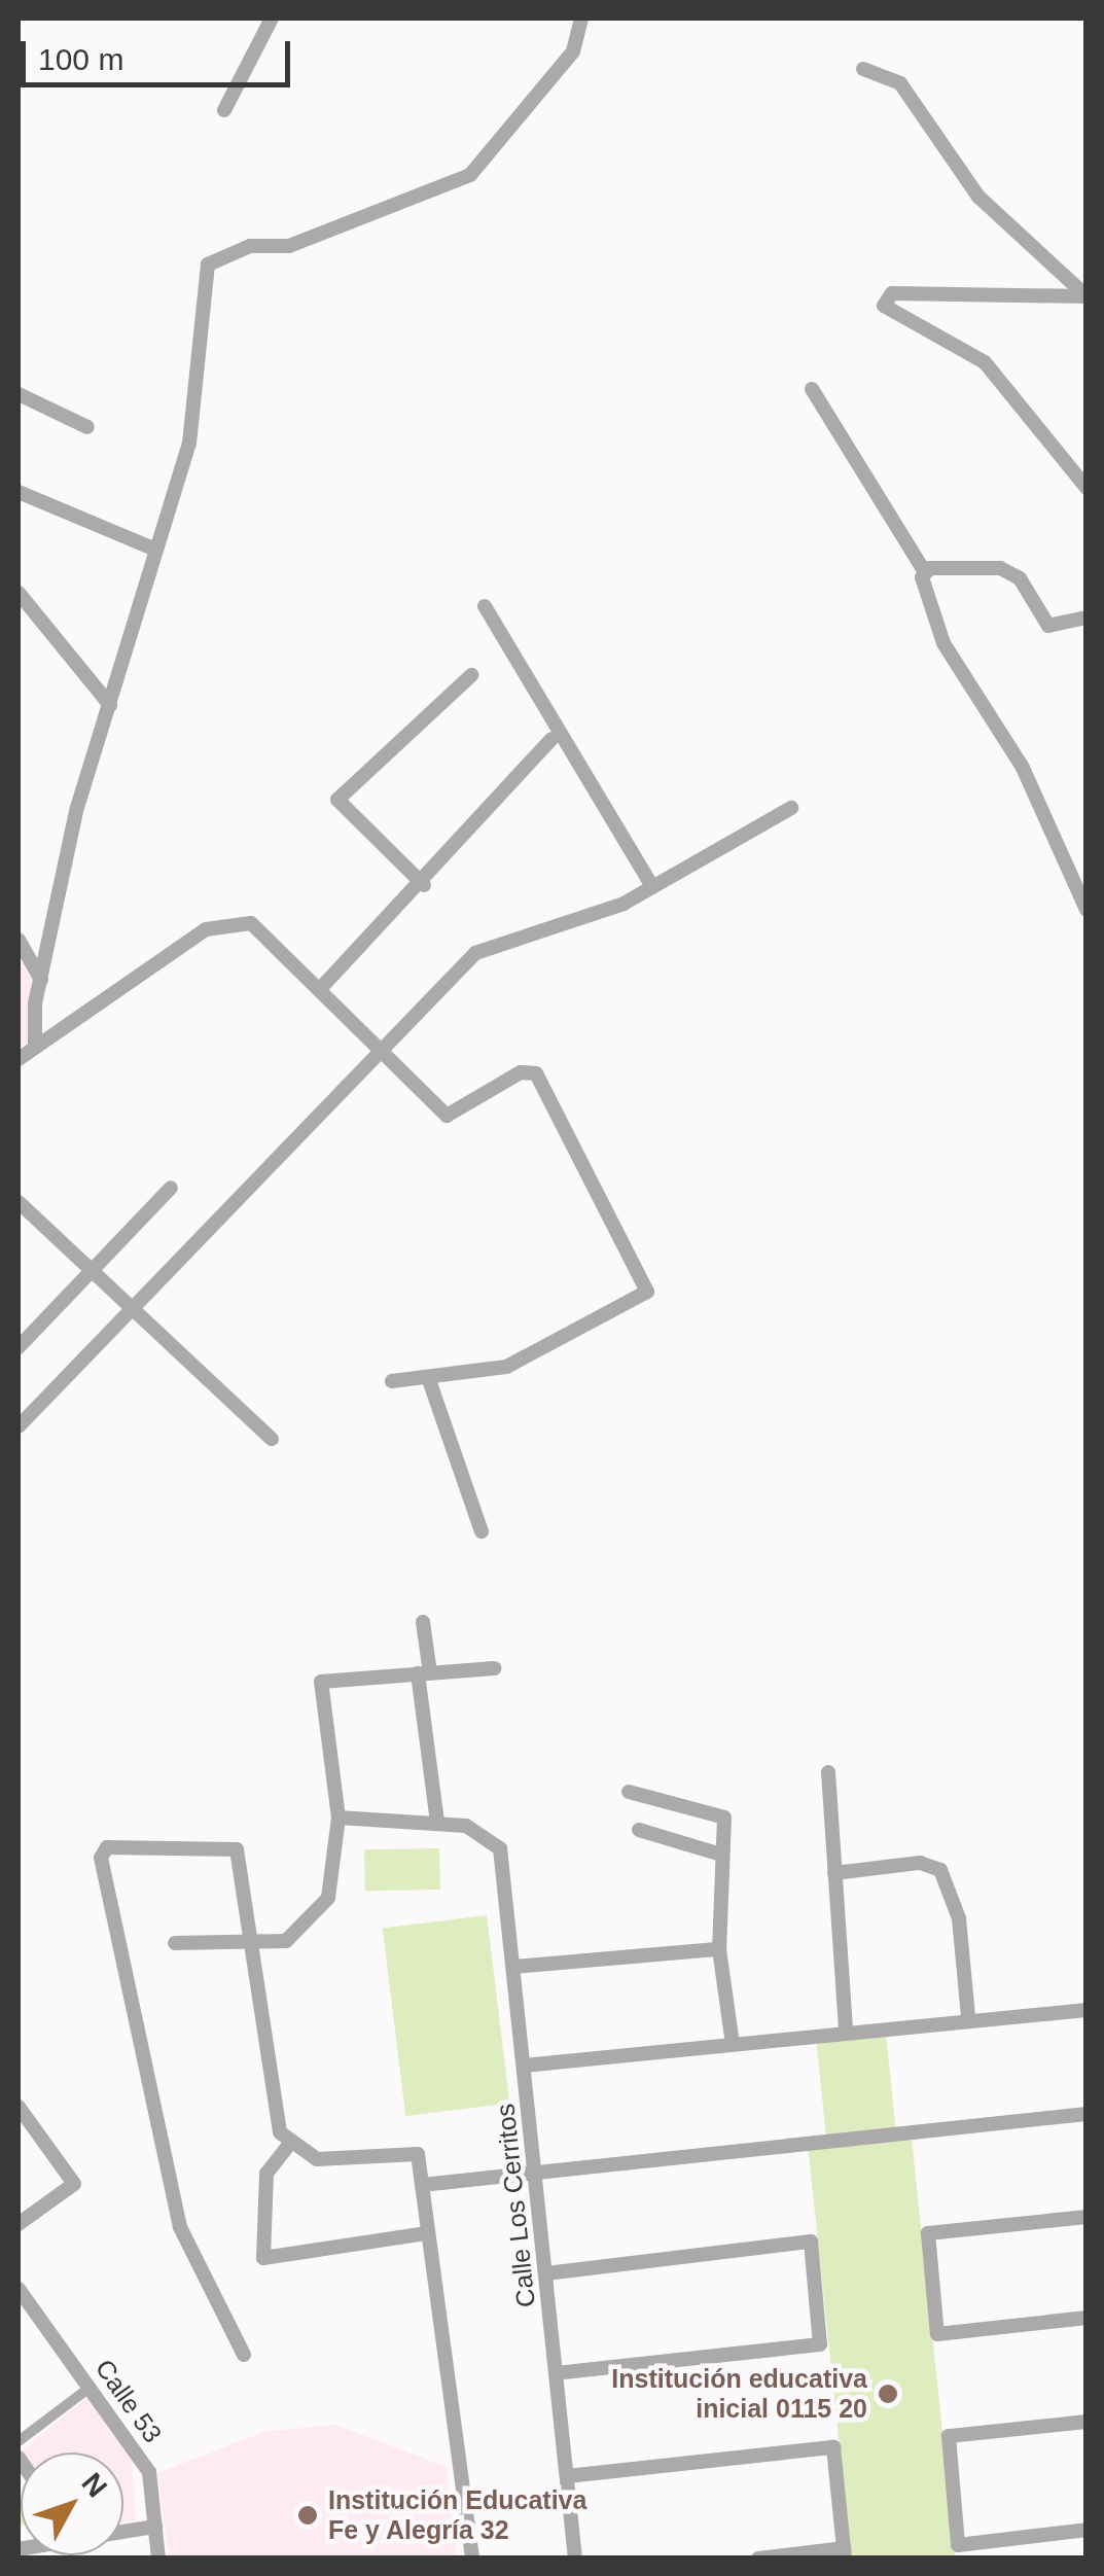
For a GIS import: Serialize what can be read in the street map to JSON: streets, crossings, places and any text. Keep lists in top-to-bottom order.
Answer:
{
  "streets": {
    "street": ["Calle Los Cerritos", "Calle 53"]
  },
  "places": ["Institución educativa inicial 0115 20", "Institución Educativa Fe y Alegría 32"],
  "scale_bar": "100 m",
  "north": "top right"
}
